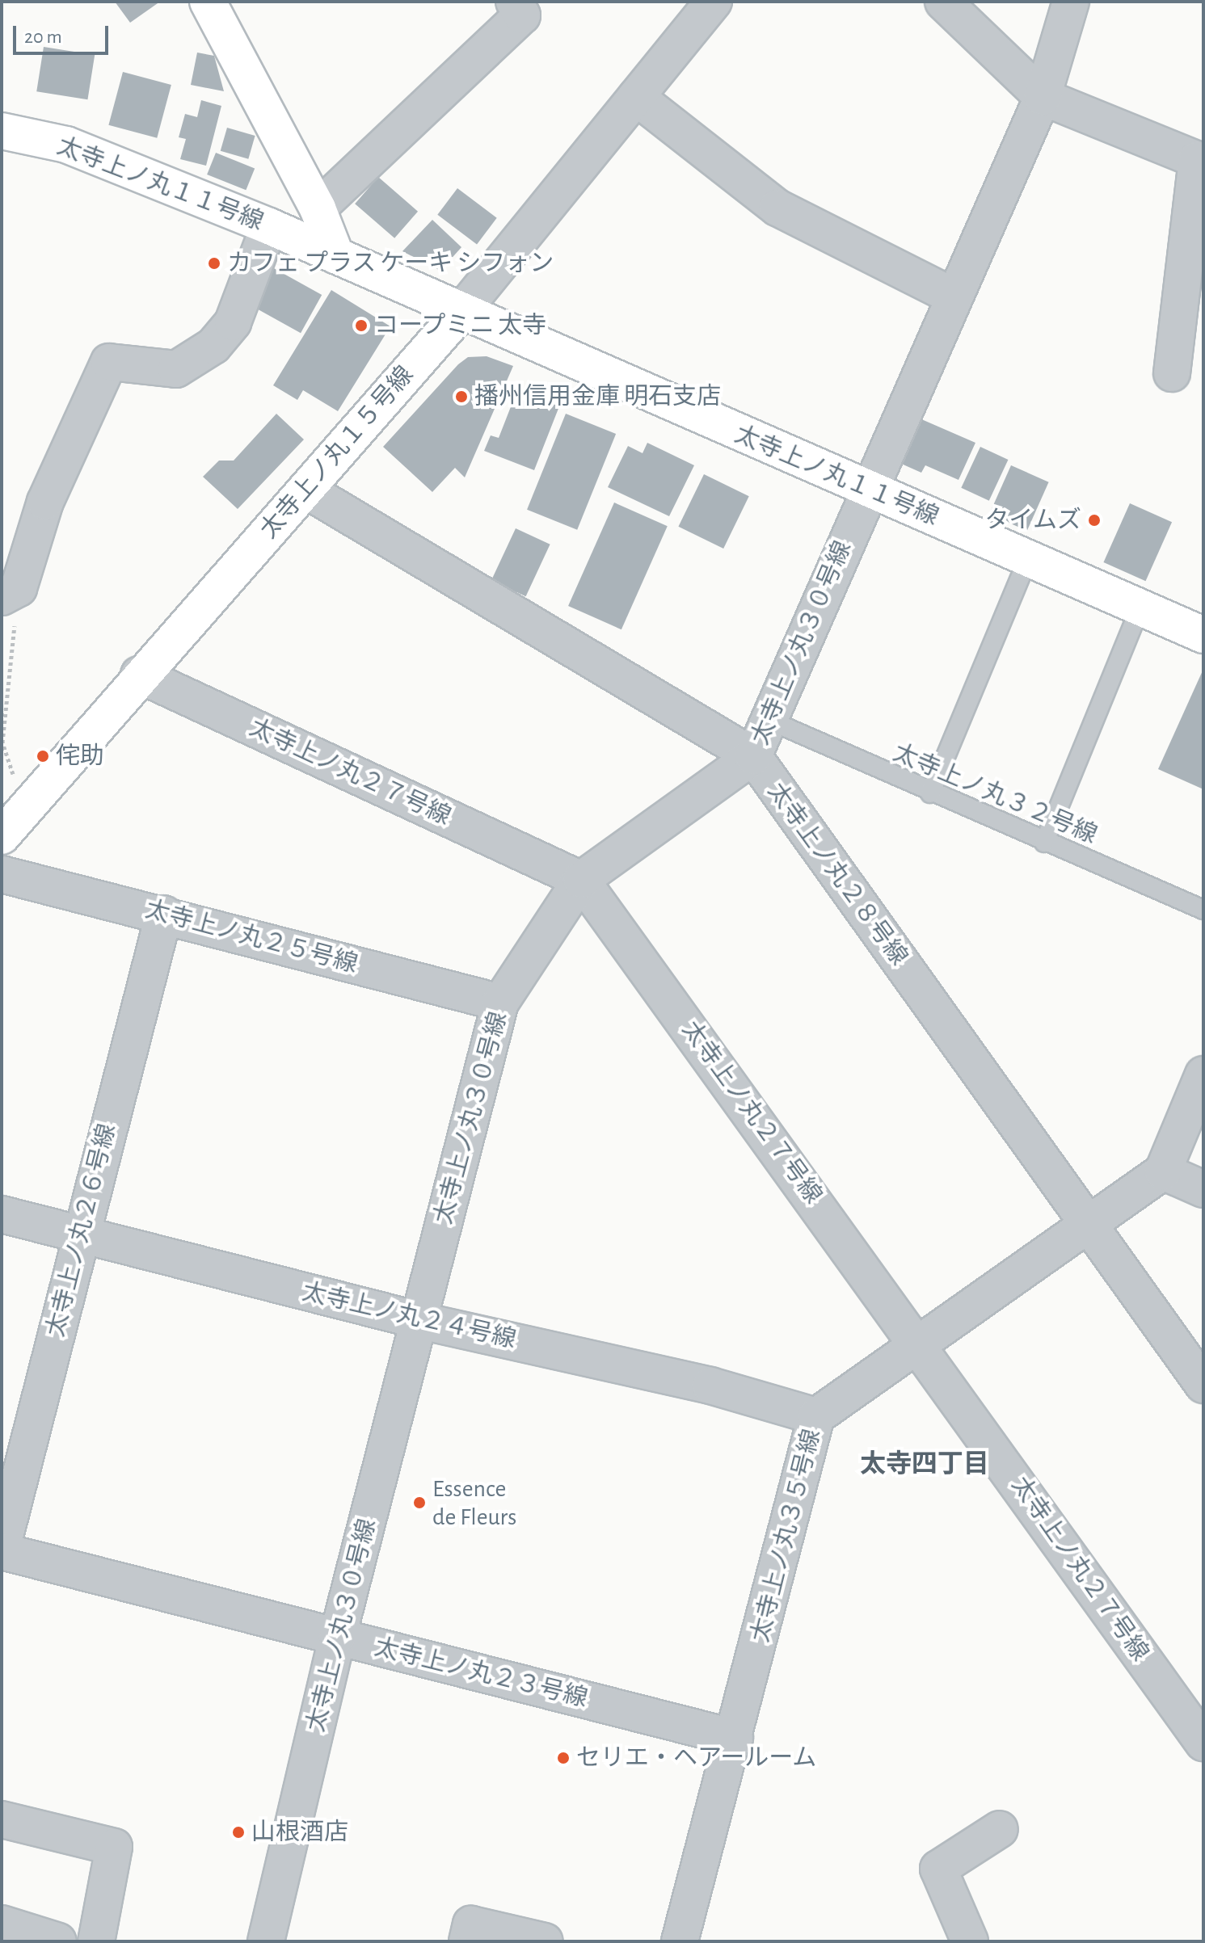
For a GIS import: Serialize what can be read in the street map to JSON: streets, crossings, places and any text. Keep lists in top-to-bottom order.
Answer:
{
  "streets": {
    "street": [
      "太寺上ノ丸１１号線",
      "太寺上ノ丸１５号線",
      "太寺上ノ丸３０号線",
      "太寺上ノ丸２７号線",
      "太寺上ノ丸２８号線",
      "太寺上ノ丸２５号線",
      "太寺上ノ丸２６号線",
      "太寺上ノ丸２４号線",
      "太寺上ノ丸３５号線",
      "太寺上ノ丸２３号線"
    ],
    "lane": ["太寺上ノ丸３２号線"]
  },
  "crossings": [
    ["太寺上ノ丸１１号線", "太寺上ノ丸１５号線"],
    ["太寺上ノ丸１１号線", "太寺上ノ丸３０号線"],
    ["太寺上ノ丸１５号線", "太寺上ノ丸２７号線"],
    ["太寺上ノ丸１５号線", "太寺上ノ丸２８号線"],
    ["太寺上ノ丸３０号線", "太寺上ノ丸２７号線"],
    ["太寺上ノ丸３０号線", "太寺上ノ丸３２号線"],
    ["太寺上ノ丸３０号線", "太寺上ノ丸２８号線"],
    ["太寺上ノ丸３０号線", "太寺上ノ丸２５号線"],
    ["太寺上ノ丸３０号線", "太寺上ノ丸２４号線"],
    ["太寺上ノ丸３０号線", "太寺上ノ丸２３号線"],
    ["太寺上ノ丸２７号線", "太寺上ノ丸３５号線"],
    ["太寺上ノ丸２８号線", "太寺上ノ丸３５号線"],
    ["太寺上ノ丸２５号線", "太寺上ノ丸２６号線"],
    ["太寺上ノ丸２６号線", "太寺上ノ丸２４号線"],
    ["太寺上ノ丸２６号線", "太寺上ノ丸２３号線"],
    ["太寺上ノ丸２４号線", "太寺上ノ丸３５号線"],
    ["太寺上ノ丸３５号線", "太寺上ノ丸２３号線"]
  ],
  "districts": ["太寺四丁目"],
  "places": [
    "カフェ プラス ケーキ シフォン",
    "コープミニ 太寺",
    "播州信用金庫 明石支店",
    "タイムズ",
    "侘助",
    "Essence de Fleurs",
    "セリエ・ヘアールーム",
    "山根酒店"
  ],
  "scale_bar": "20 m"
}
